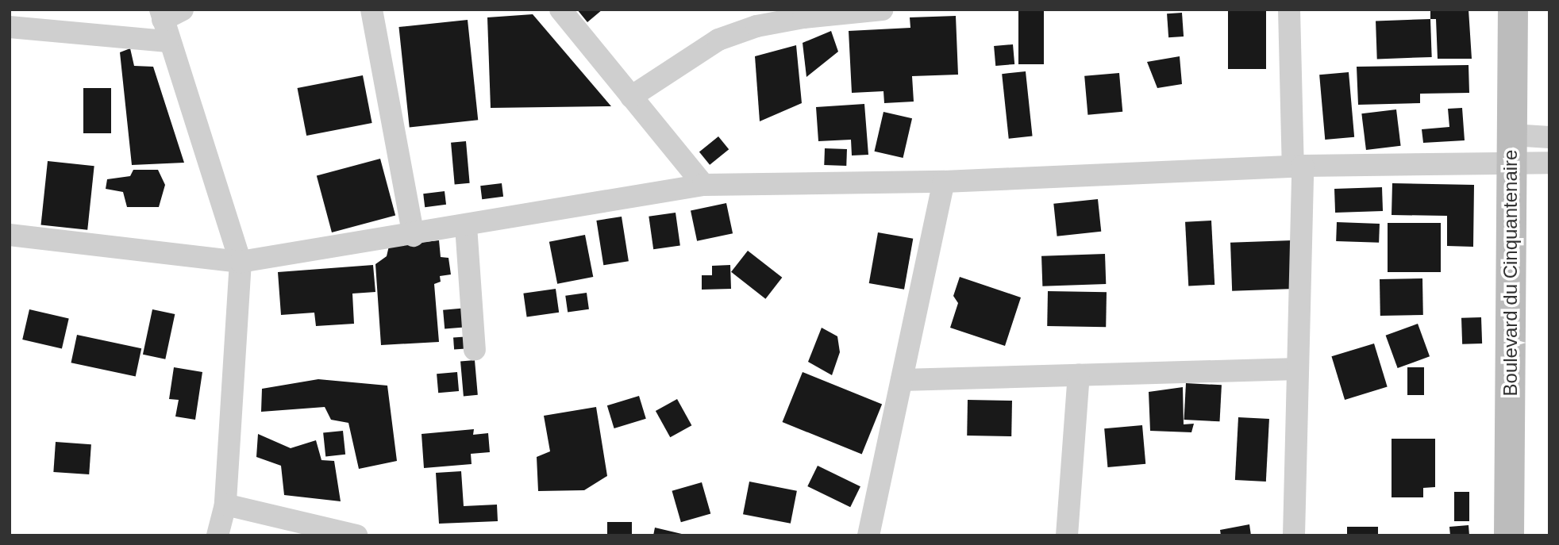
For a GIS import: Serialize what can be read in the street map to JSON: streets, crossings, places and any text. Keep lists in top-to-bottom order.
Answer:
{
  "streets": {
    "main road": ["Boulevard du Cinquantenaire"]
  }
}
